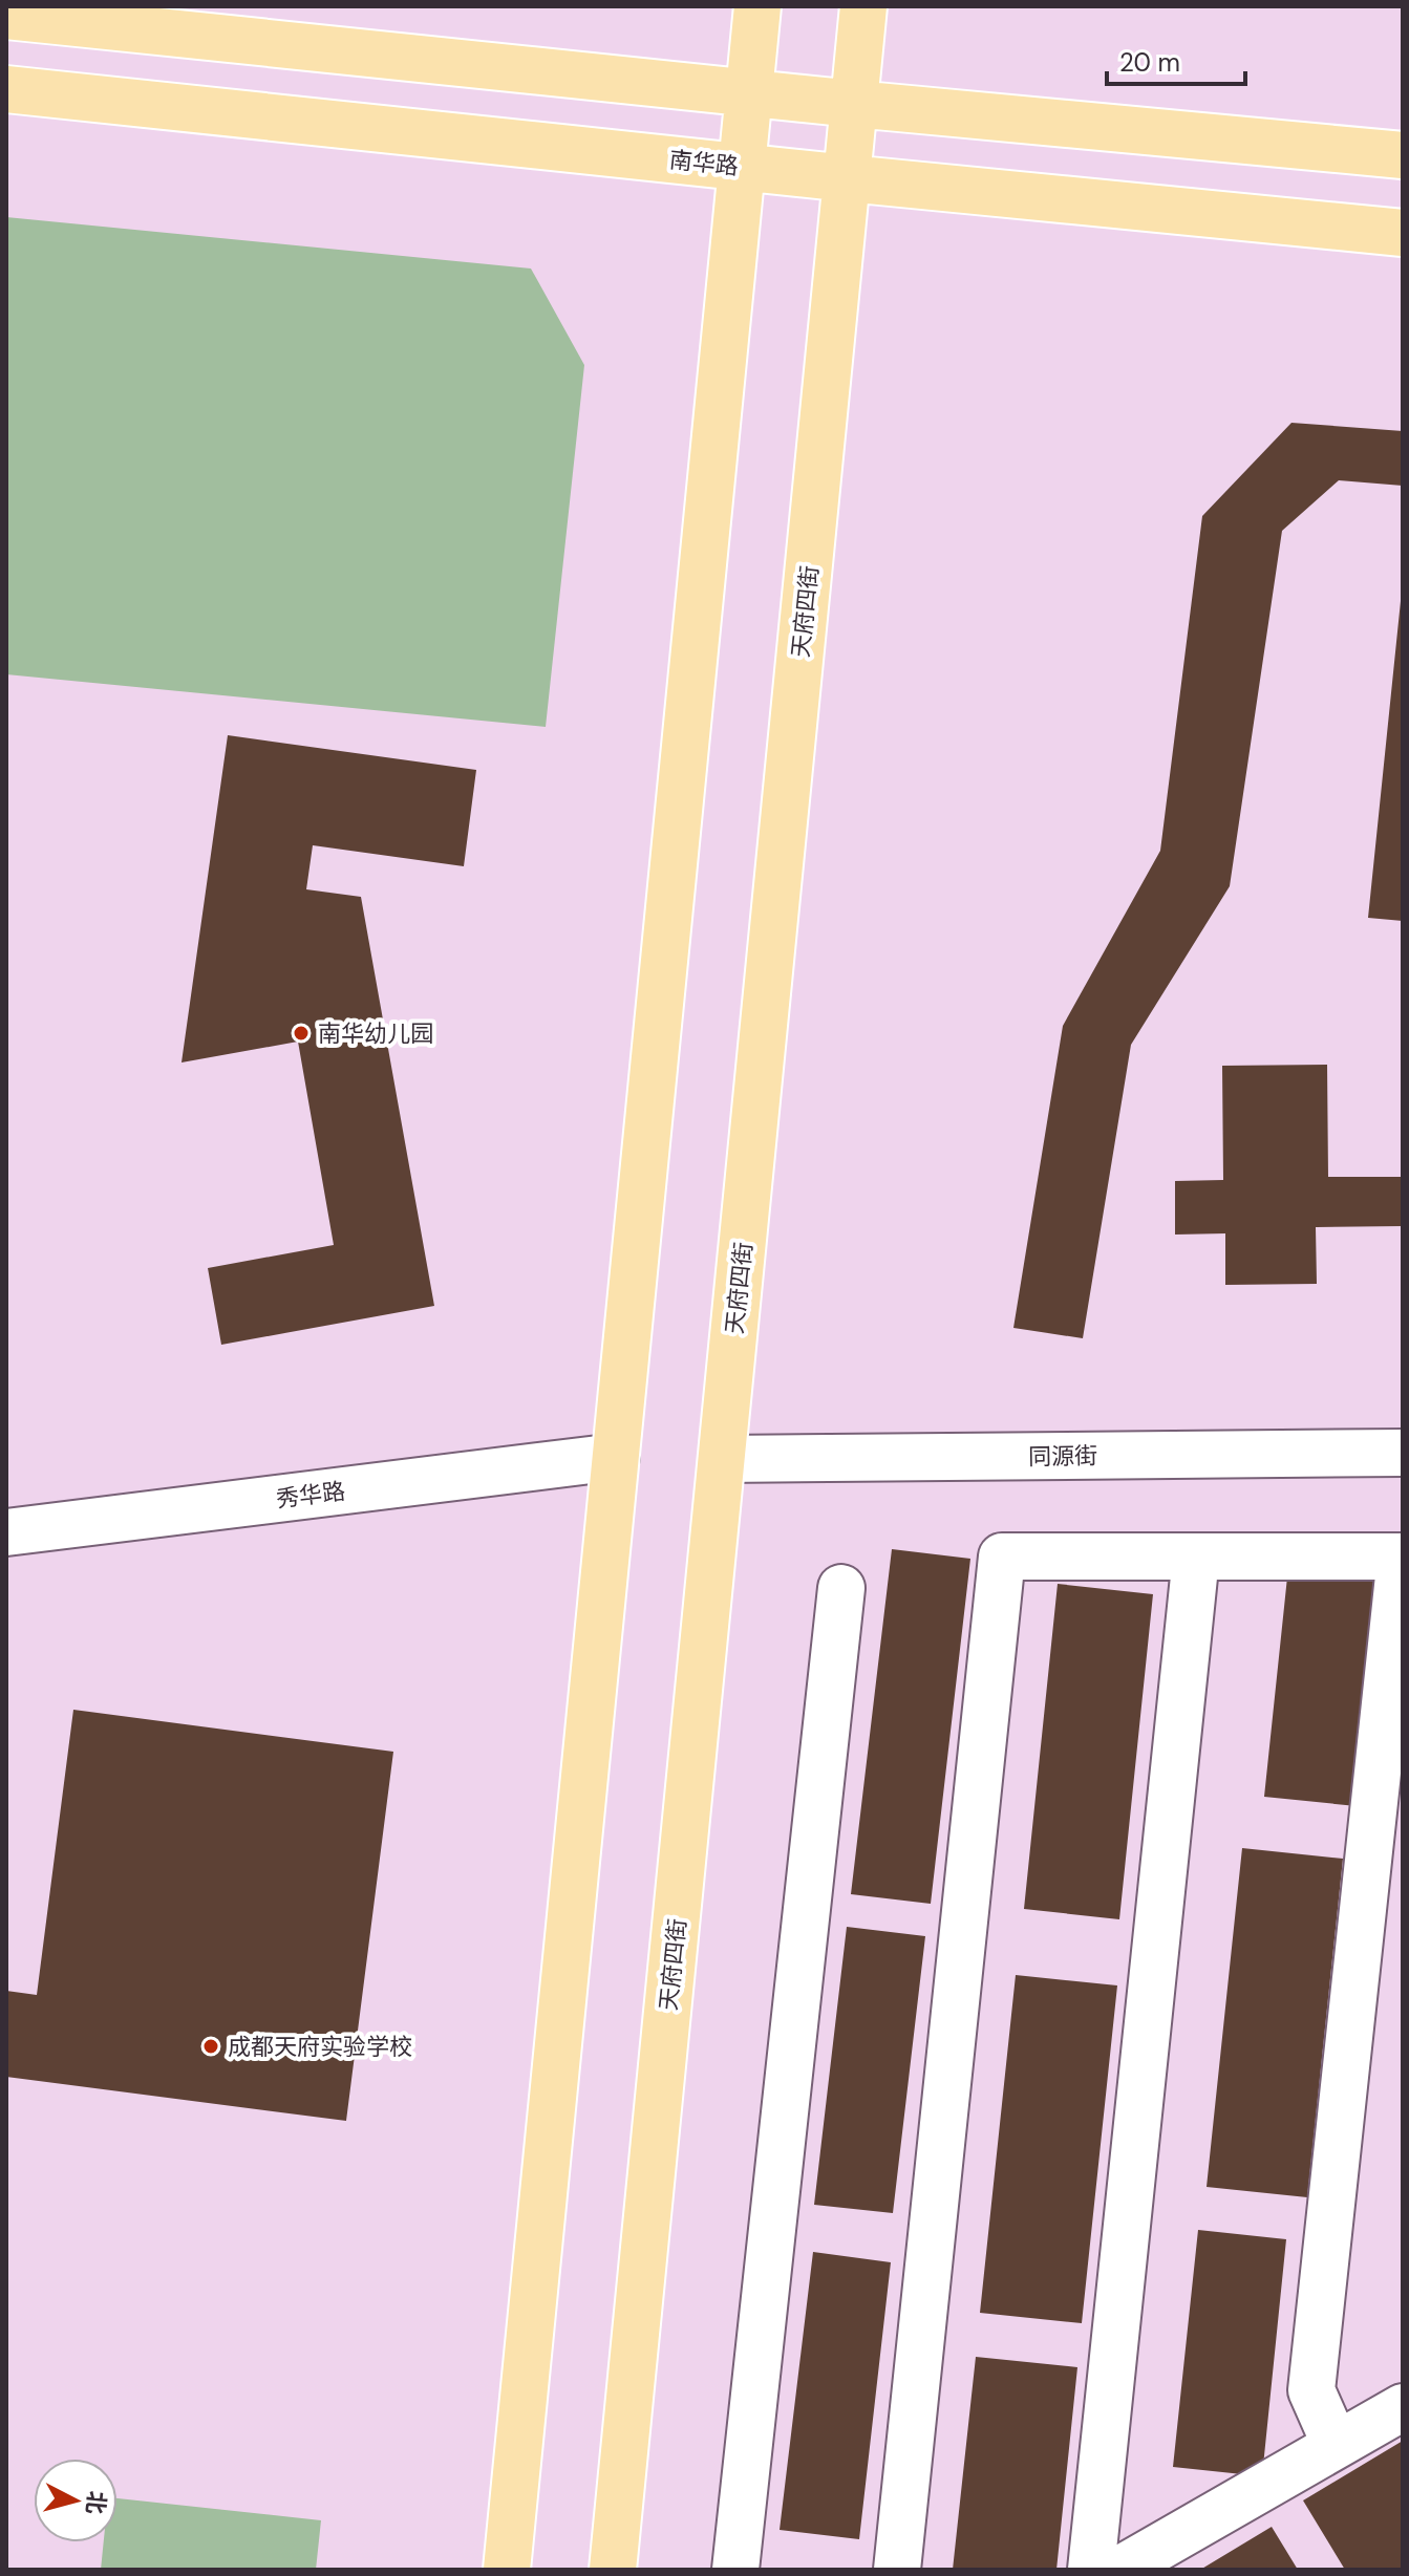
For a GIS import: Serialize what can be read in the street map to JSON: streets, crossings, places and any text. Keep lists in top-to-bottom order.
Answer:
{
  "streets": {
    "main road": ["南华路", "天府四街"],
    "street": ["同源街", "秀华路"]
  },
  "crossings": [
    ["南华路", "天府四街"],
    ["天府四街", "同源街"]
  ],
  "places": ["南华幼儿园", "成都天府实验学校"],
  "scale_bar": "20 m",
  "north": "right"
}
